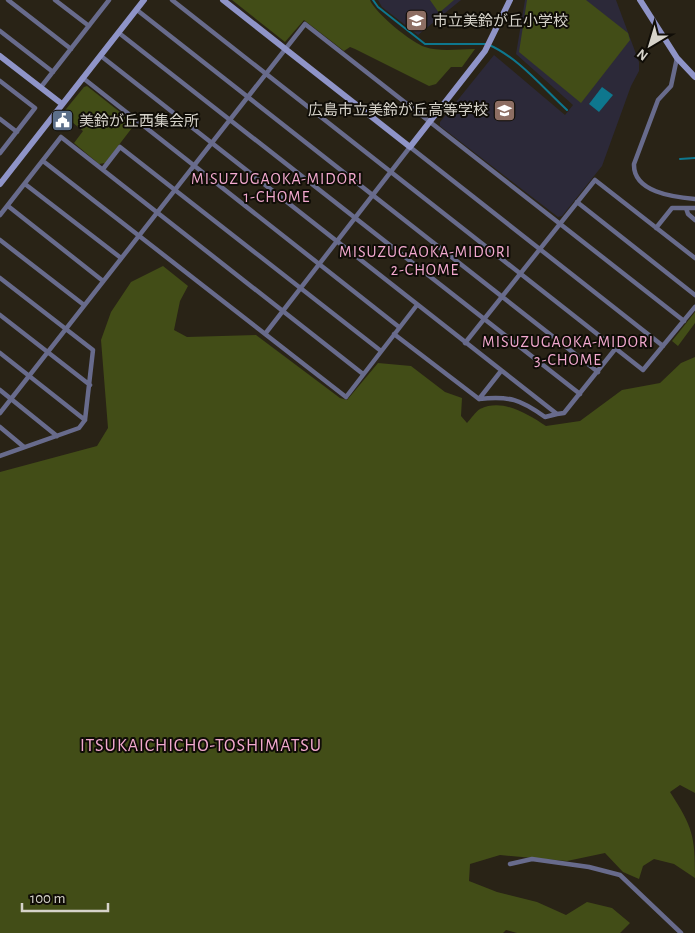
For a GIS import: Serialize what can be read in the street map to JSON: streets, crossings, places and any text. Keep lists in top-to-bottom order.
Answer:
{
  "districts": [
    "MISUZUGAOKA-MIDORI 1-CHOME",
    "MISUZUGAOKA-MIDORI 2-CHOME",
    "MISUZUGAOKA-MIDORI 3-CHOME",
    "ITSUKAICHICHO-TOSHIMATSU"
  ],
  "places": {
    "school or university": ["市立美鈴が丘小学校", "広島市立美鈴が丘高等学校"],
    "public building": ["美鈴が丘西集会所"]
  },
  "scale_bar": "100 m",
  "north": "bottom left"
}
